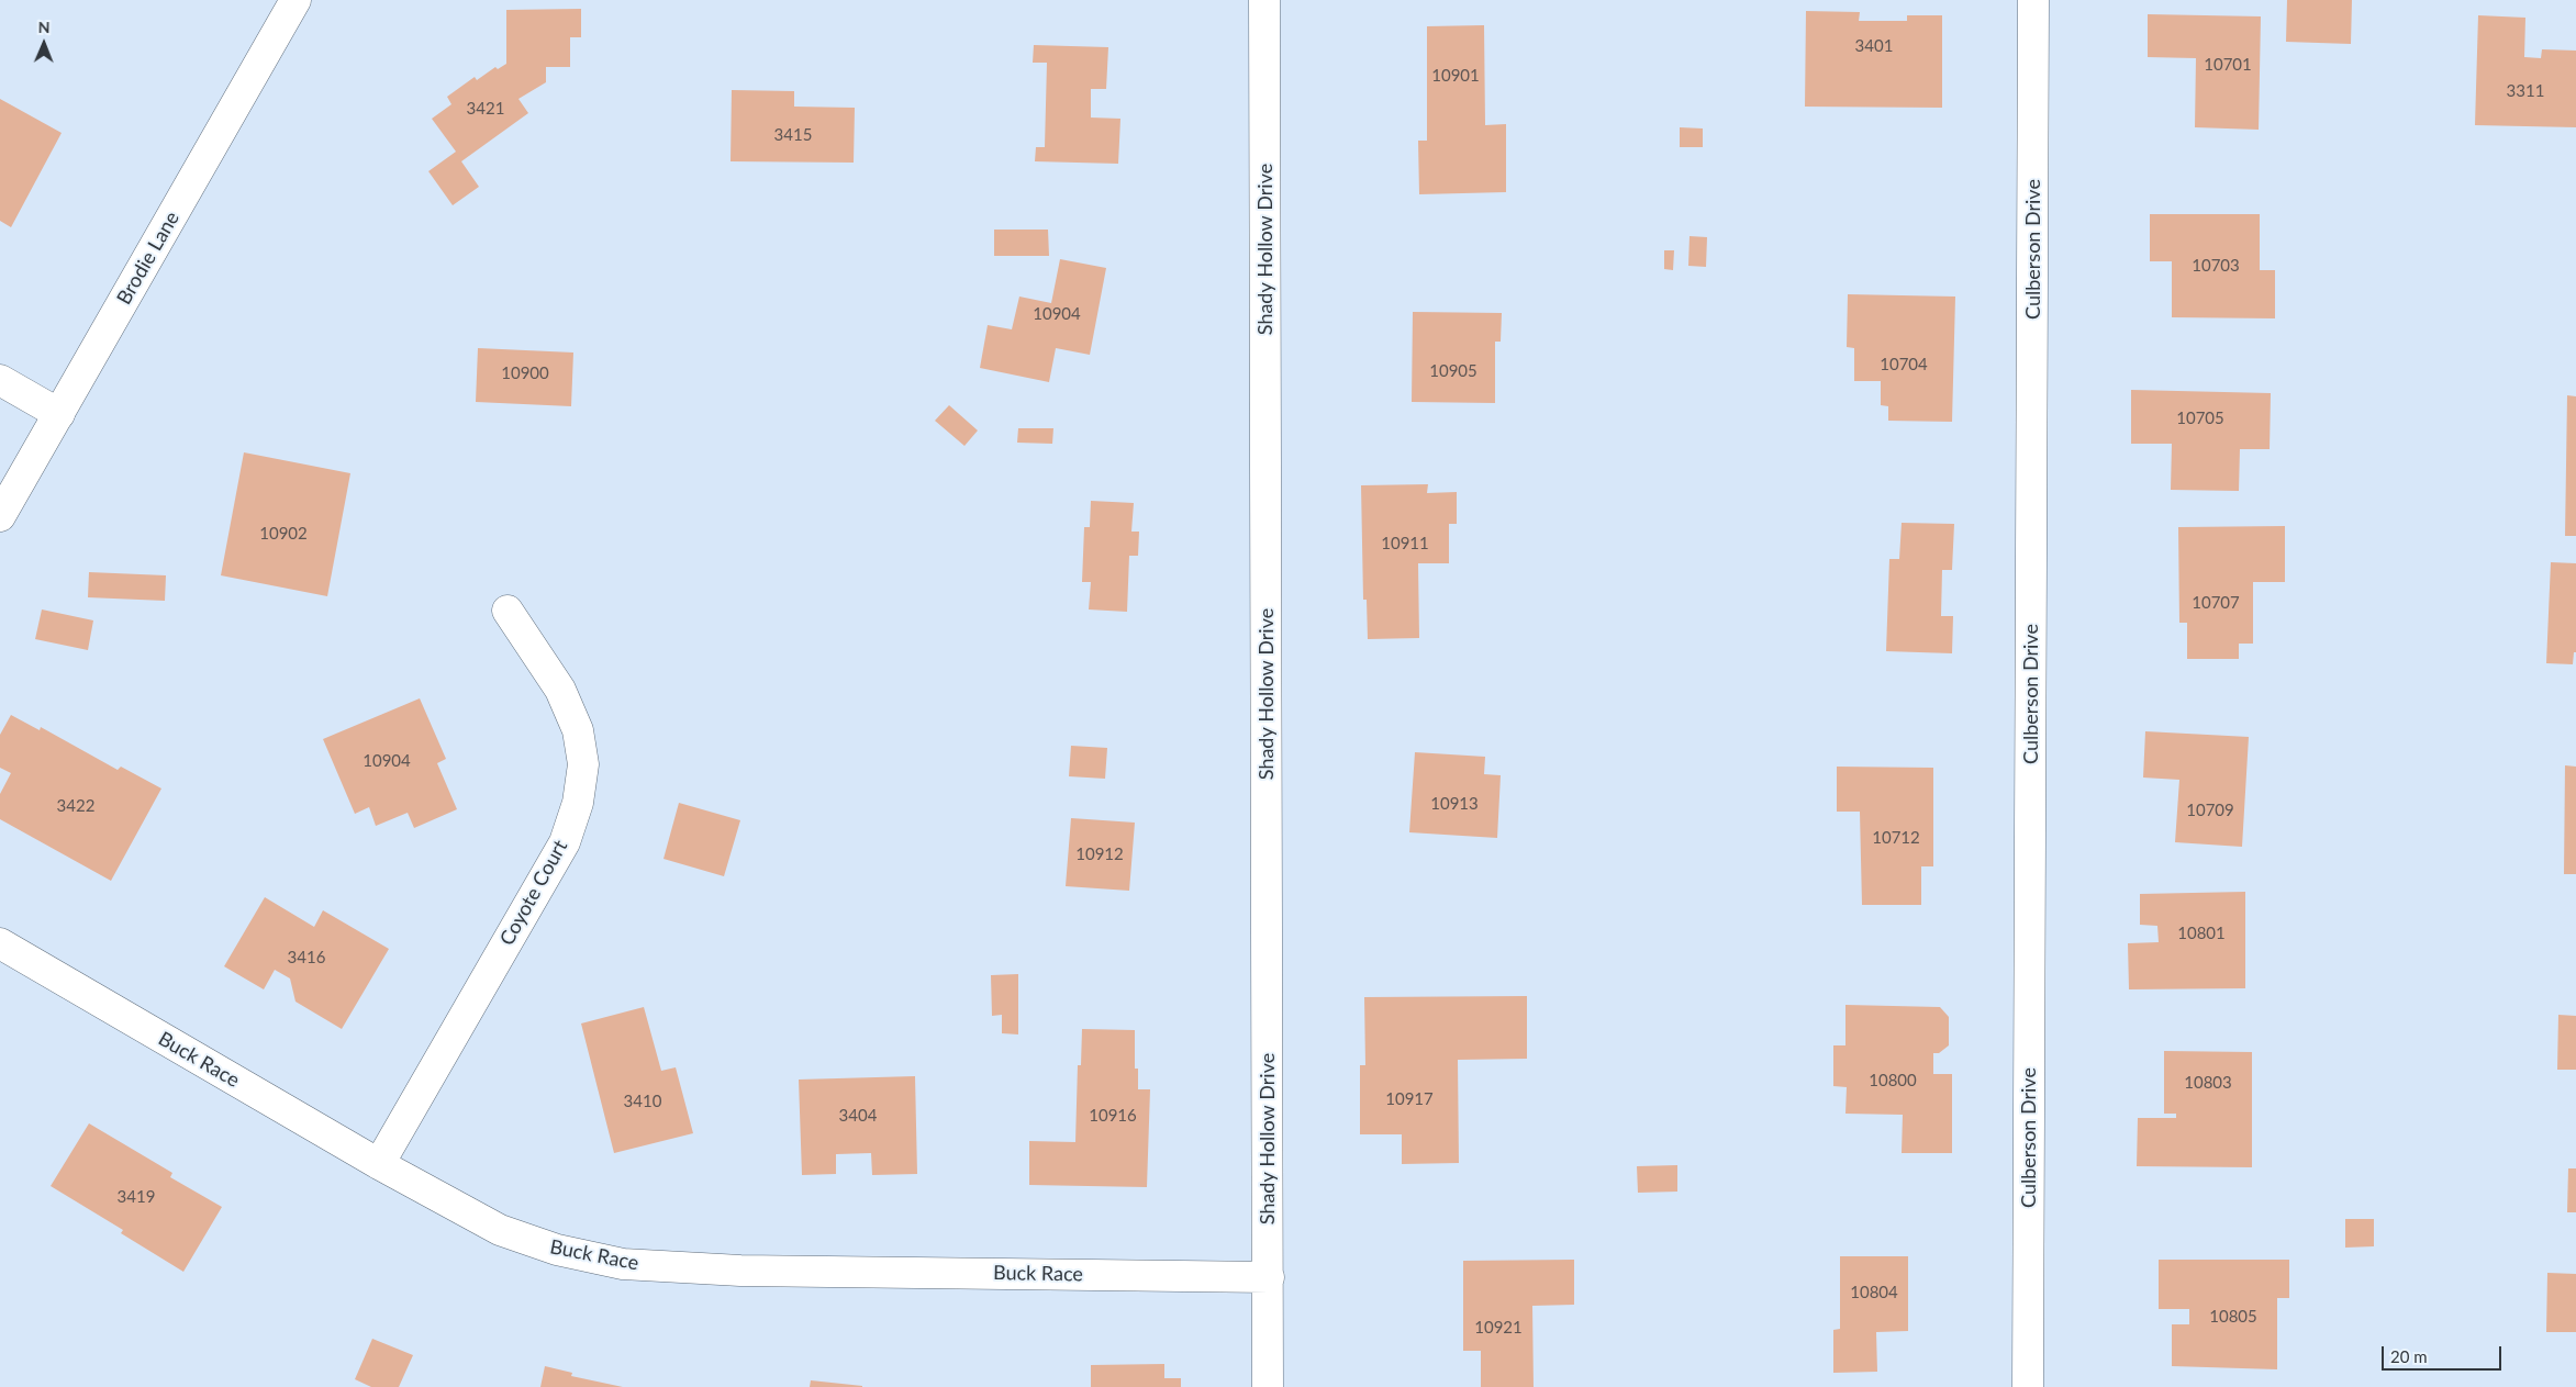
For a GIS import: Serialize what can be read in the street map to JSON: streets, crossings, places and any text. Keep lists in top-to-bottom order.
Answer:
{
  "streets": {
    "street": [
      "Shady Hollow Drive",
      "Culberson Drive",
      "Brodie Lane",
      "Coyote Court",
      "Buck Race"
    ]
  },
  "crossings": [
    ["Shady Hollow Drive", "Buck Race"],
    ["Coyote Court", "Buck Race"]
  ],
  "house_numbers": [
    "3401",
    "10701",
    "10901",
    "3311",
    "3421",
    "3415",
    "10703",
    "10904",
    "10704",
    "10905",
    "10900",
    "10705",
    "10902",
    "10911",
    "10707",
    "10904",
    "10913",
    "3422",
    "10709",
    "10712",
    "10912",
    "10801",
    "3416",
    "10800",
    "10803",
    "10917",
    "3410",
    "3404",
    "10916",
    "3419",
    "10804",
    "10805",
    "10921"
  ],
  "scale_bar": "20 m",
  "north": "top"
}
